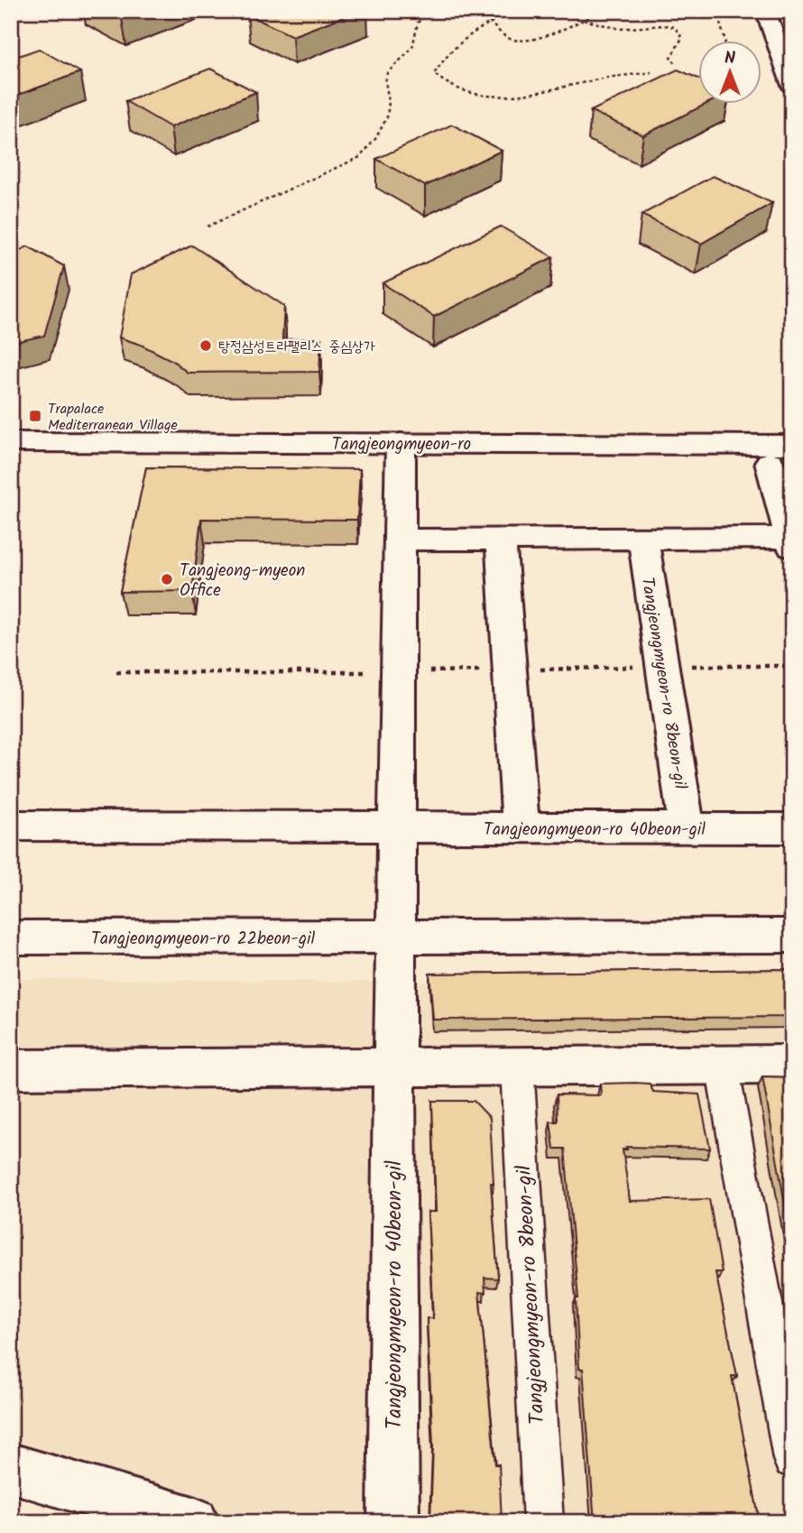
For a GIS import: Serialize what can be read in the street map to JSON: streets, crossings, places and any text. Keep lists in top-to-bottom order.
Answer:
{
  "streets": {
    "street": [
      "Tangjeongmyeon-ro",
      "Tangjeongmyeon-ro 8beon-gil",
      "Tangjeongmyeon-ro 40beon-gil",
      "Tangjeongmyeon-ro 22beon-gil"
    ]
  },
  "crossings": [
    ["Tangjeongmyeon-ro", "Tangjeongmyeon-ro 40beon-gil"],
    ["Tangjeongmyeon-ro 8beon-gil", "Tangjeongmyeon-ro 40beon-gil"],
    ["Tangjeongmyeon-ro 40beon-gil", "Tangjeongmyeon-ro 22beon-gil"]
  ],
  "places": {
    "other": ["탕정삼성트라팰리스 중심상가", "Tangjeong-myeon Office"],
    "transit": ["Trapalace Mediterranean Village"]
  },
  "north": "top"
}
